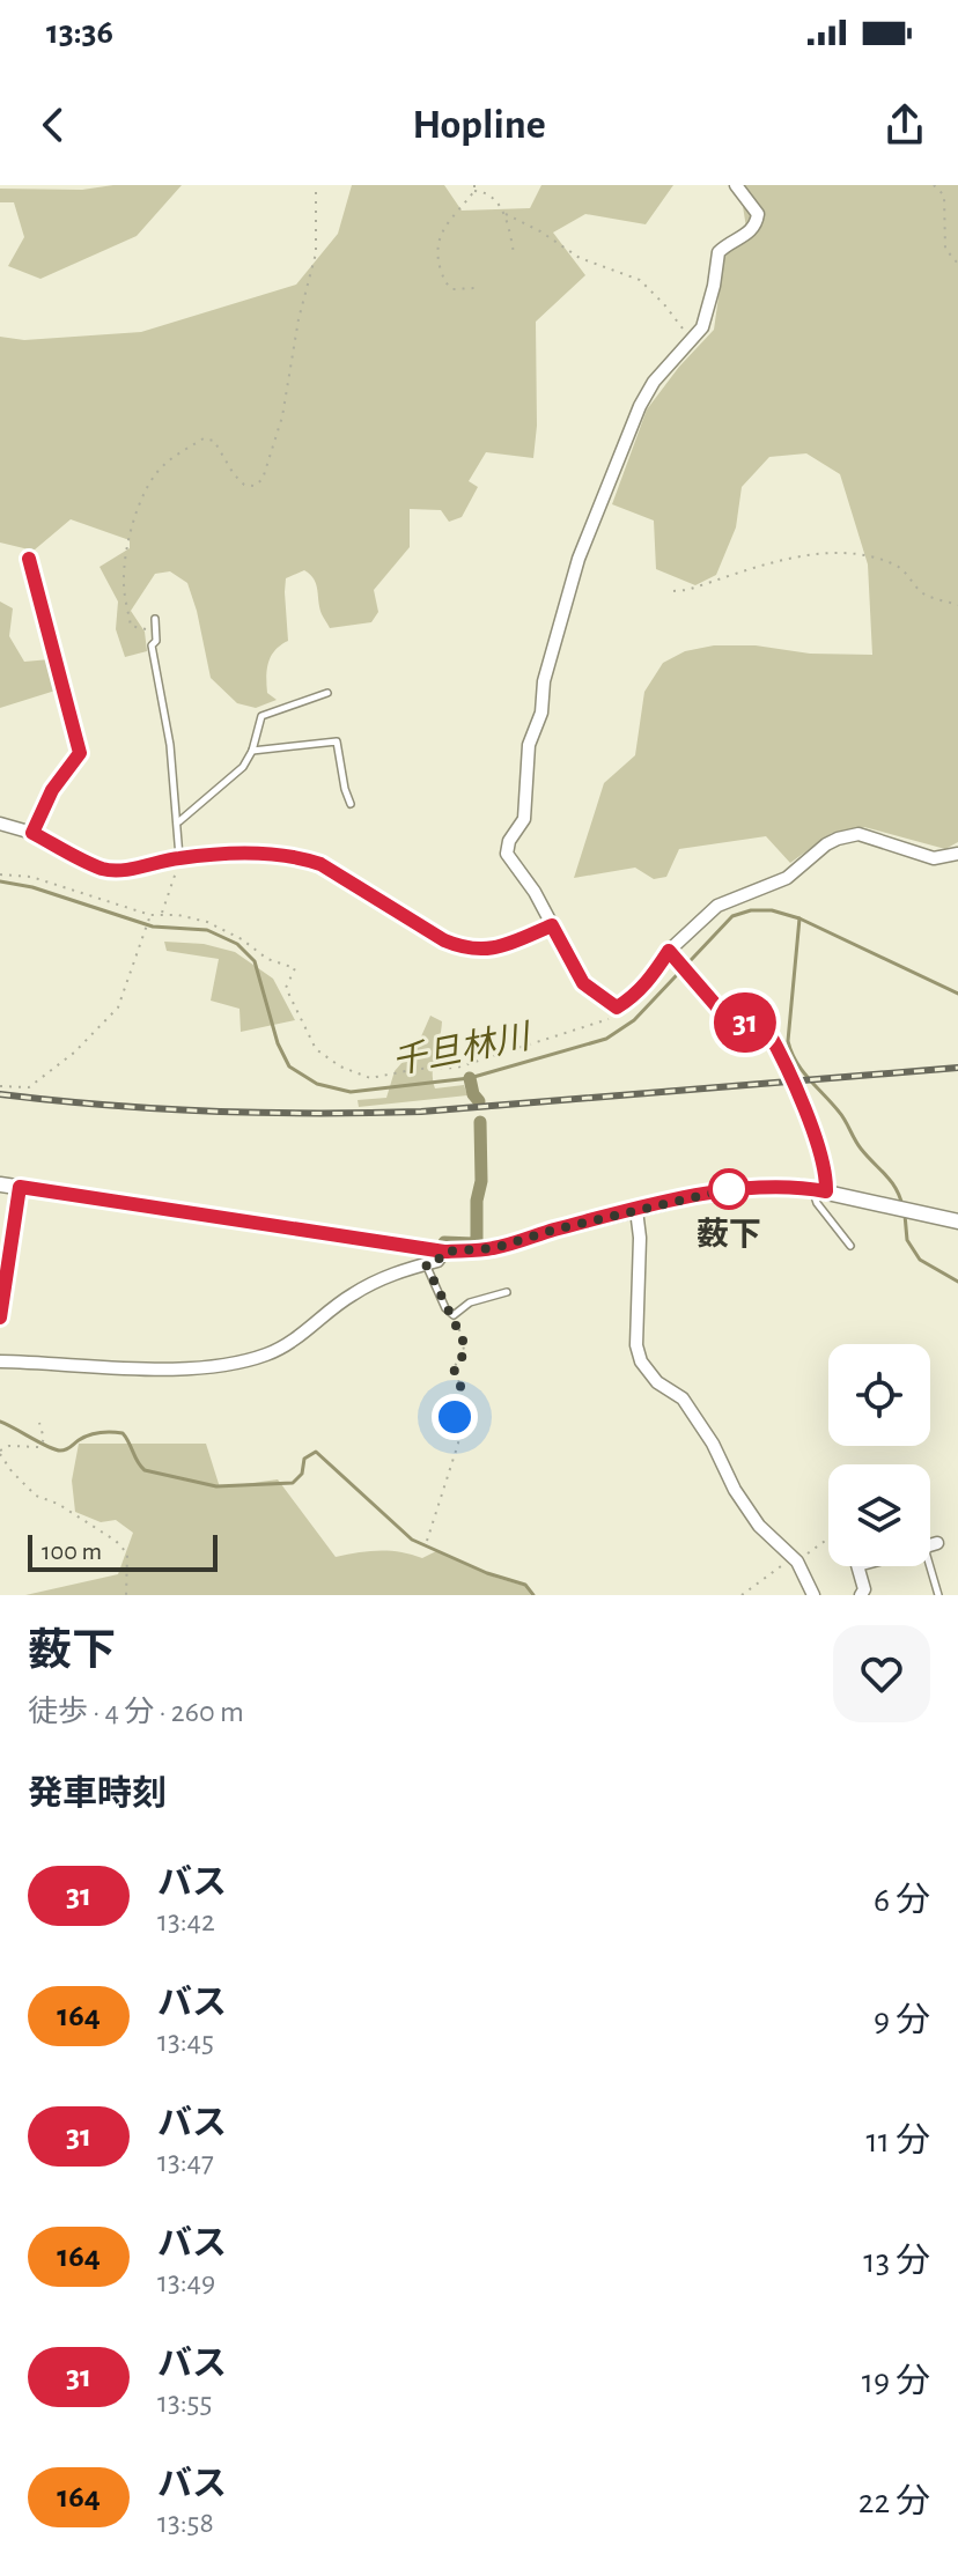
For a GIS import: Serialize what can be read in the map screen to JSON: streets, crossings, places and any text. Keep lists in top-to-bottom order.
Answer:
{
  "water": ["千旦林川"],
  "places": ["薮下"],
  "lines": ["bus line 31"],
  "scale_bar": "100 m",
  "page": {
    "status": "13:36",
    "header": "Hopline",
    "on_map": "31",
    "scale": "100 m",
    "heading": [
      ["薮下", "徒歩 · 4 分 · 260 m"],
      "発車時刻"
    ],
    "list": [
      {
        "mark": "31",
        "name": "バス",
        "note": "13:42",
        "value": "6 分"
      },
      {
        "mark": "164",
        "name": "バス",
        "note": "13:45",
        "value": "9 分"
      },
      {
        "mark": "31",
        "name": "バス",
        "note": "13:47",
        "value": "11 分"
      },
      {
        "mark": "164",
        "name": "バス",
        "note": "13:49",
        "value": "13 分"
      },
      {
        "mark": "31",
        "name": "バス",
        "note": "13:55",
        "value": "19 分"
      },
      {
        "mark": "164",
        "name": "バス",
        "note": "13:58",
        "value": "22 分"
      }
    ]
  }
}
